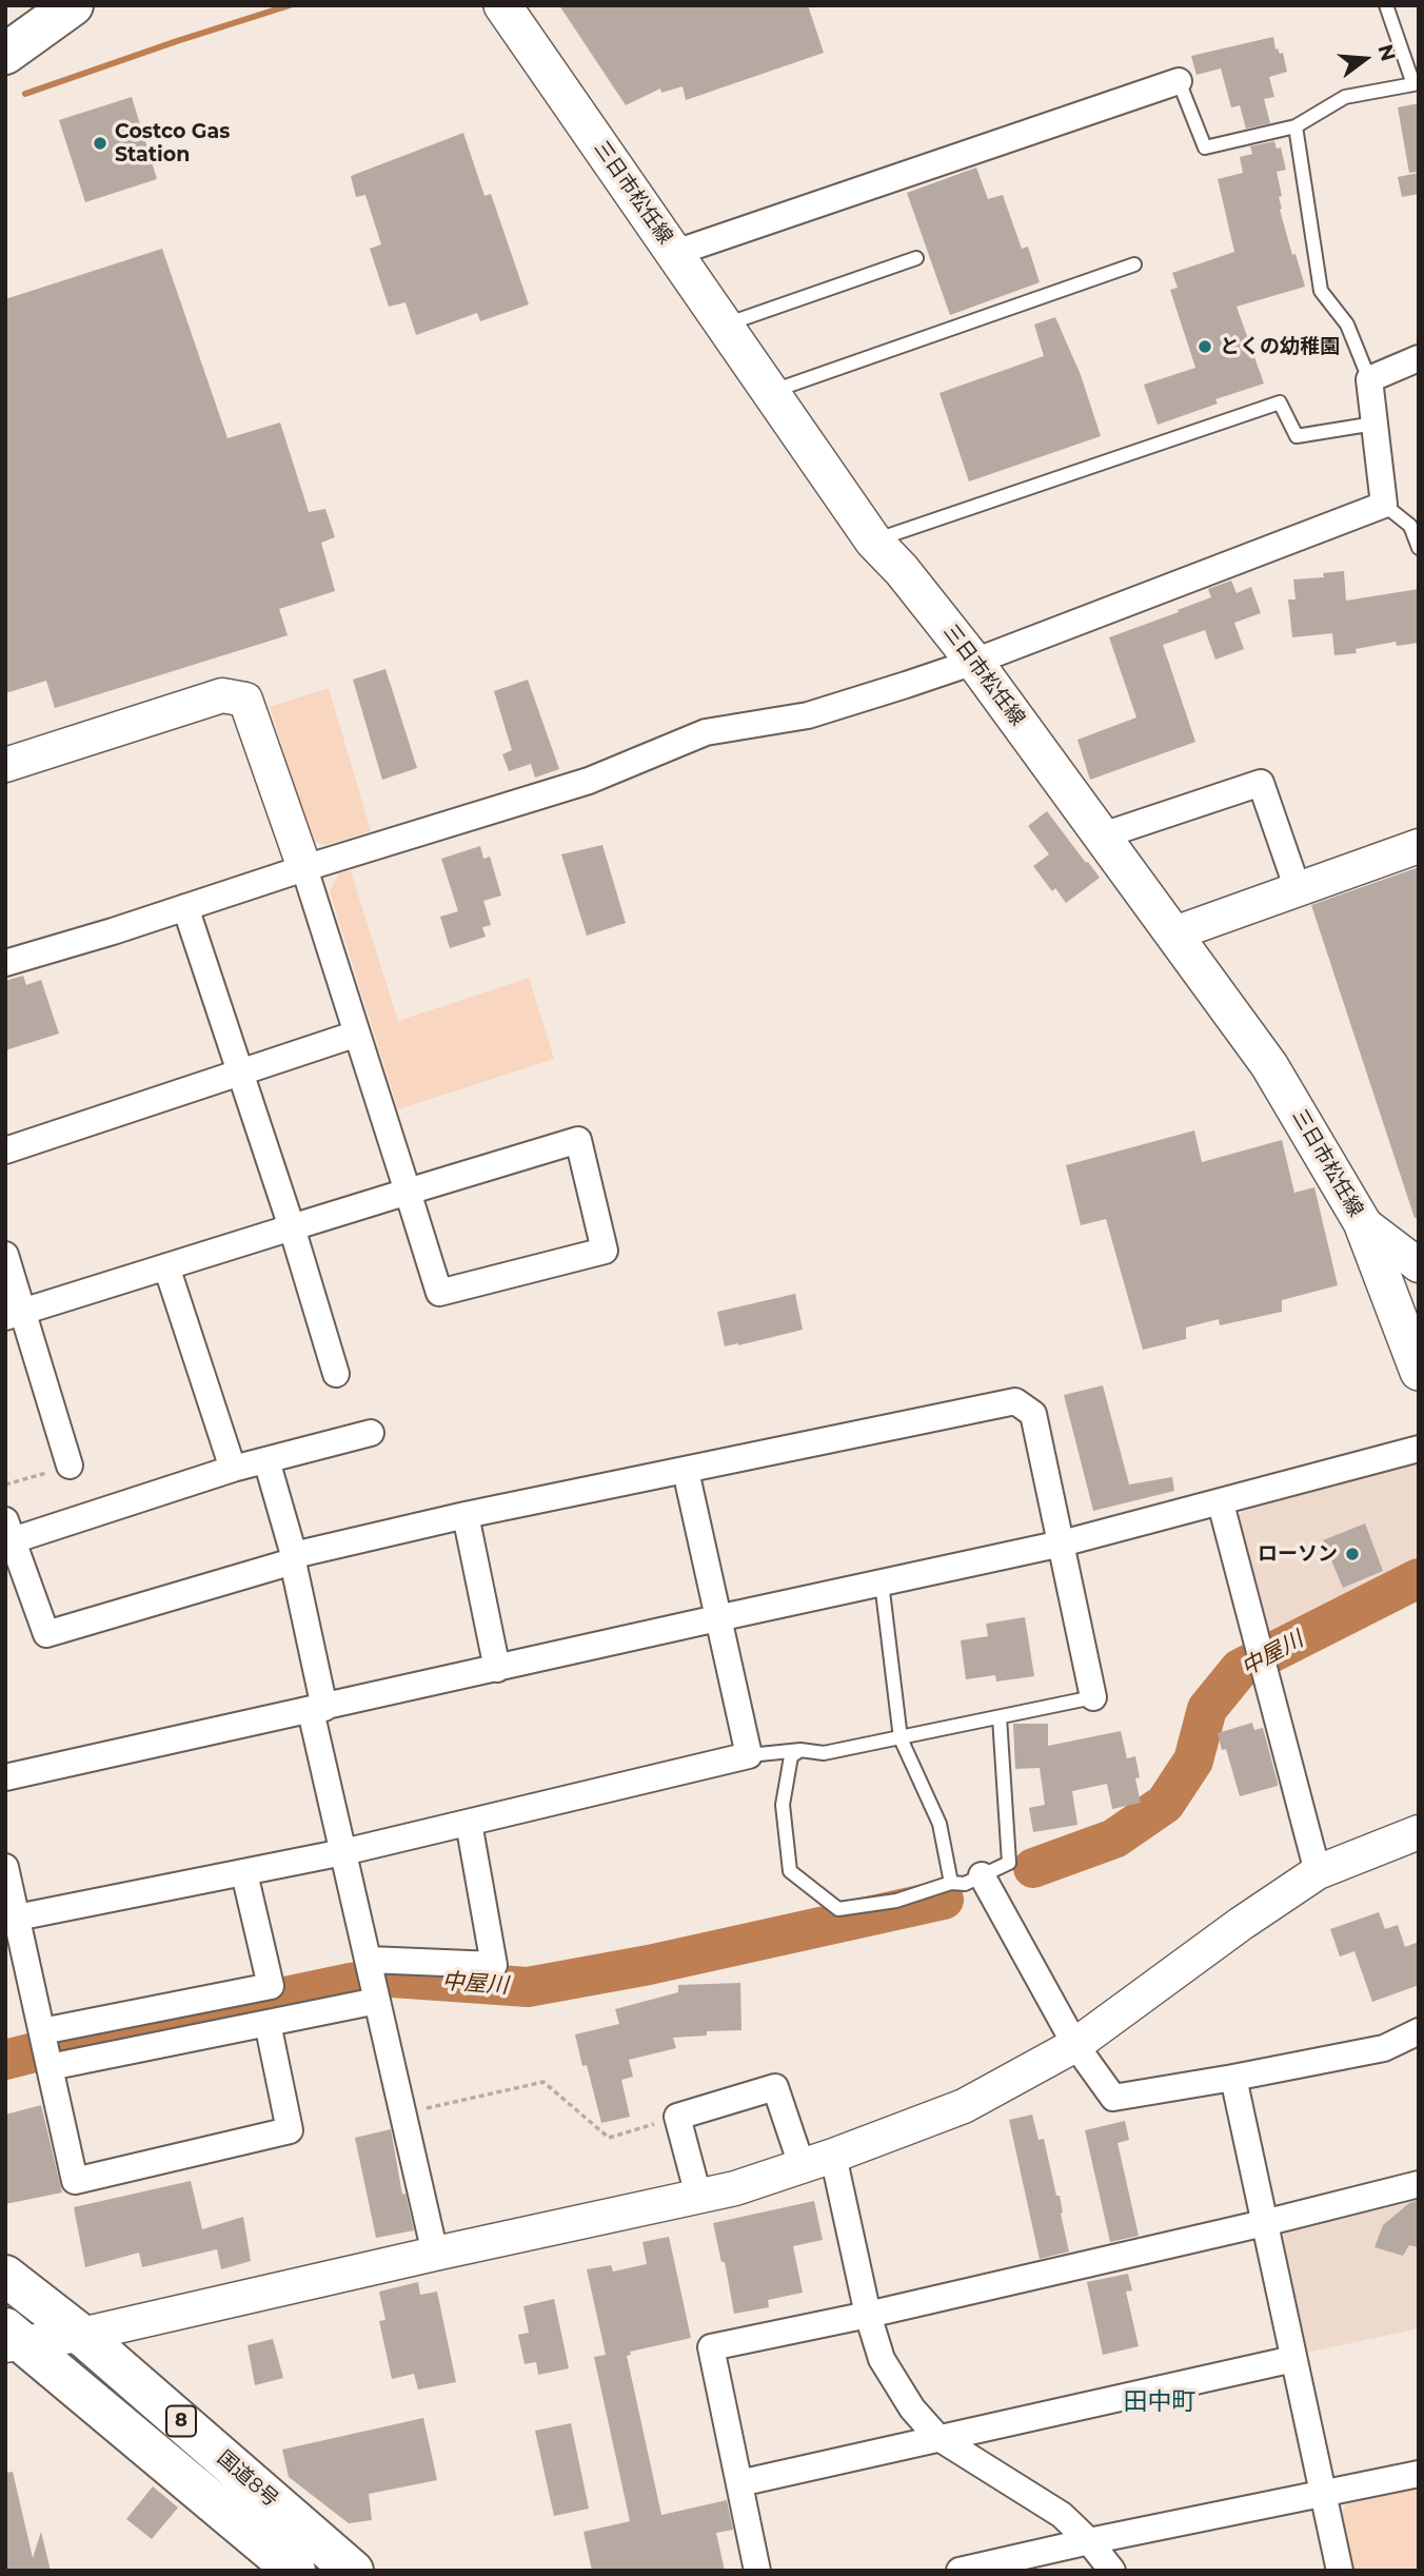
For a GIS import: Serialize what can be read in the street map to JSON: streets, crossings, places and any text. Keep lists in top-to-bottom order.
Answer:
{
  "streets": {
    "main road": ["三日市松任線", "8", "国道8号"]
  },
  "districts": ["田中町"],
  "water": ["中屋川"],
  "places": ["Costco Gas Station", "とくの幼稚園", "ローソン"],
  "north": "right"
}
